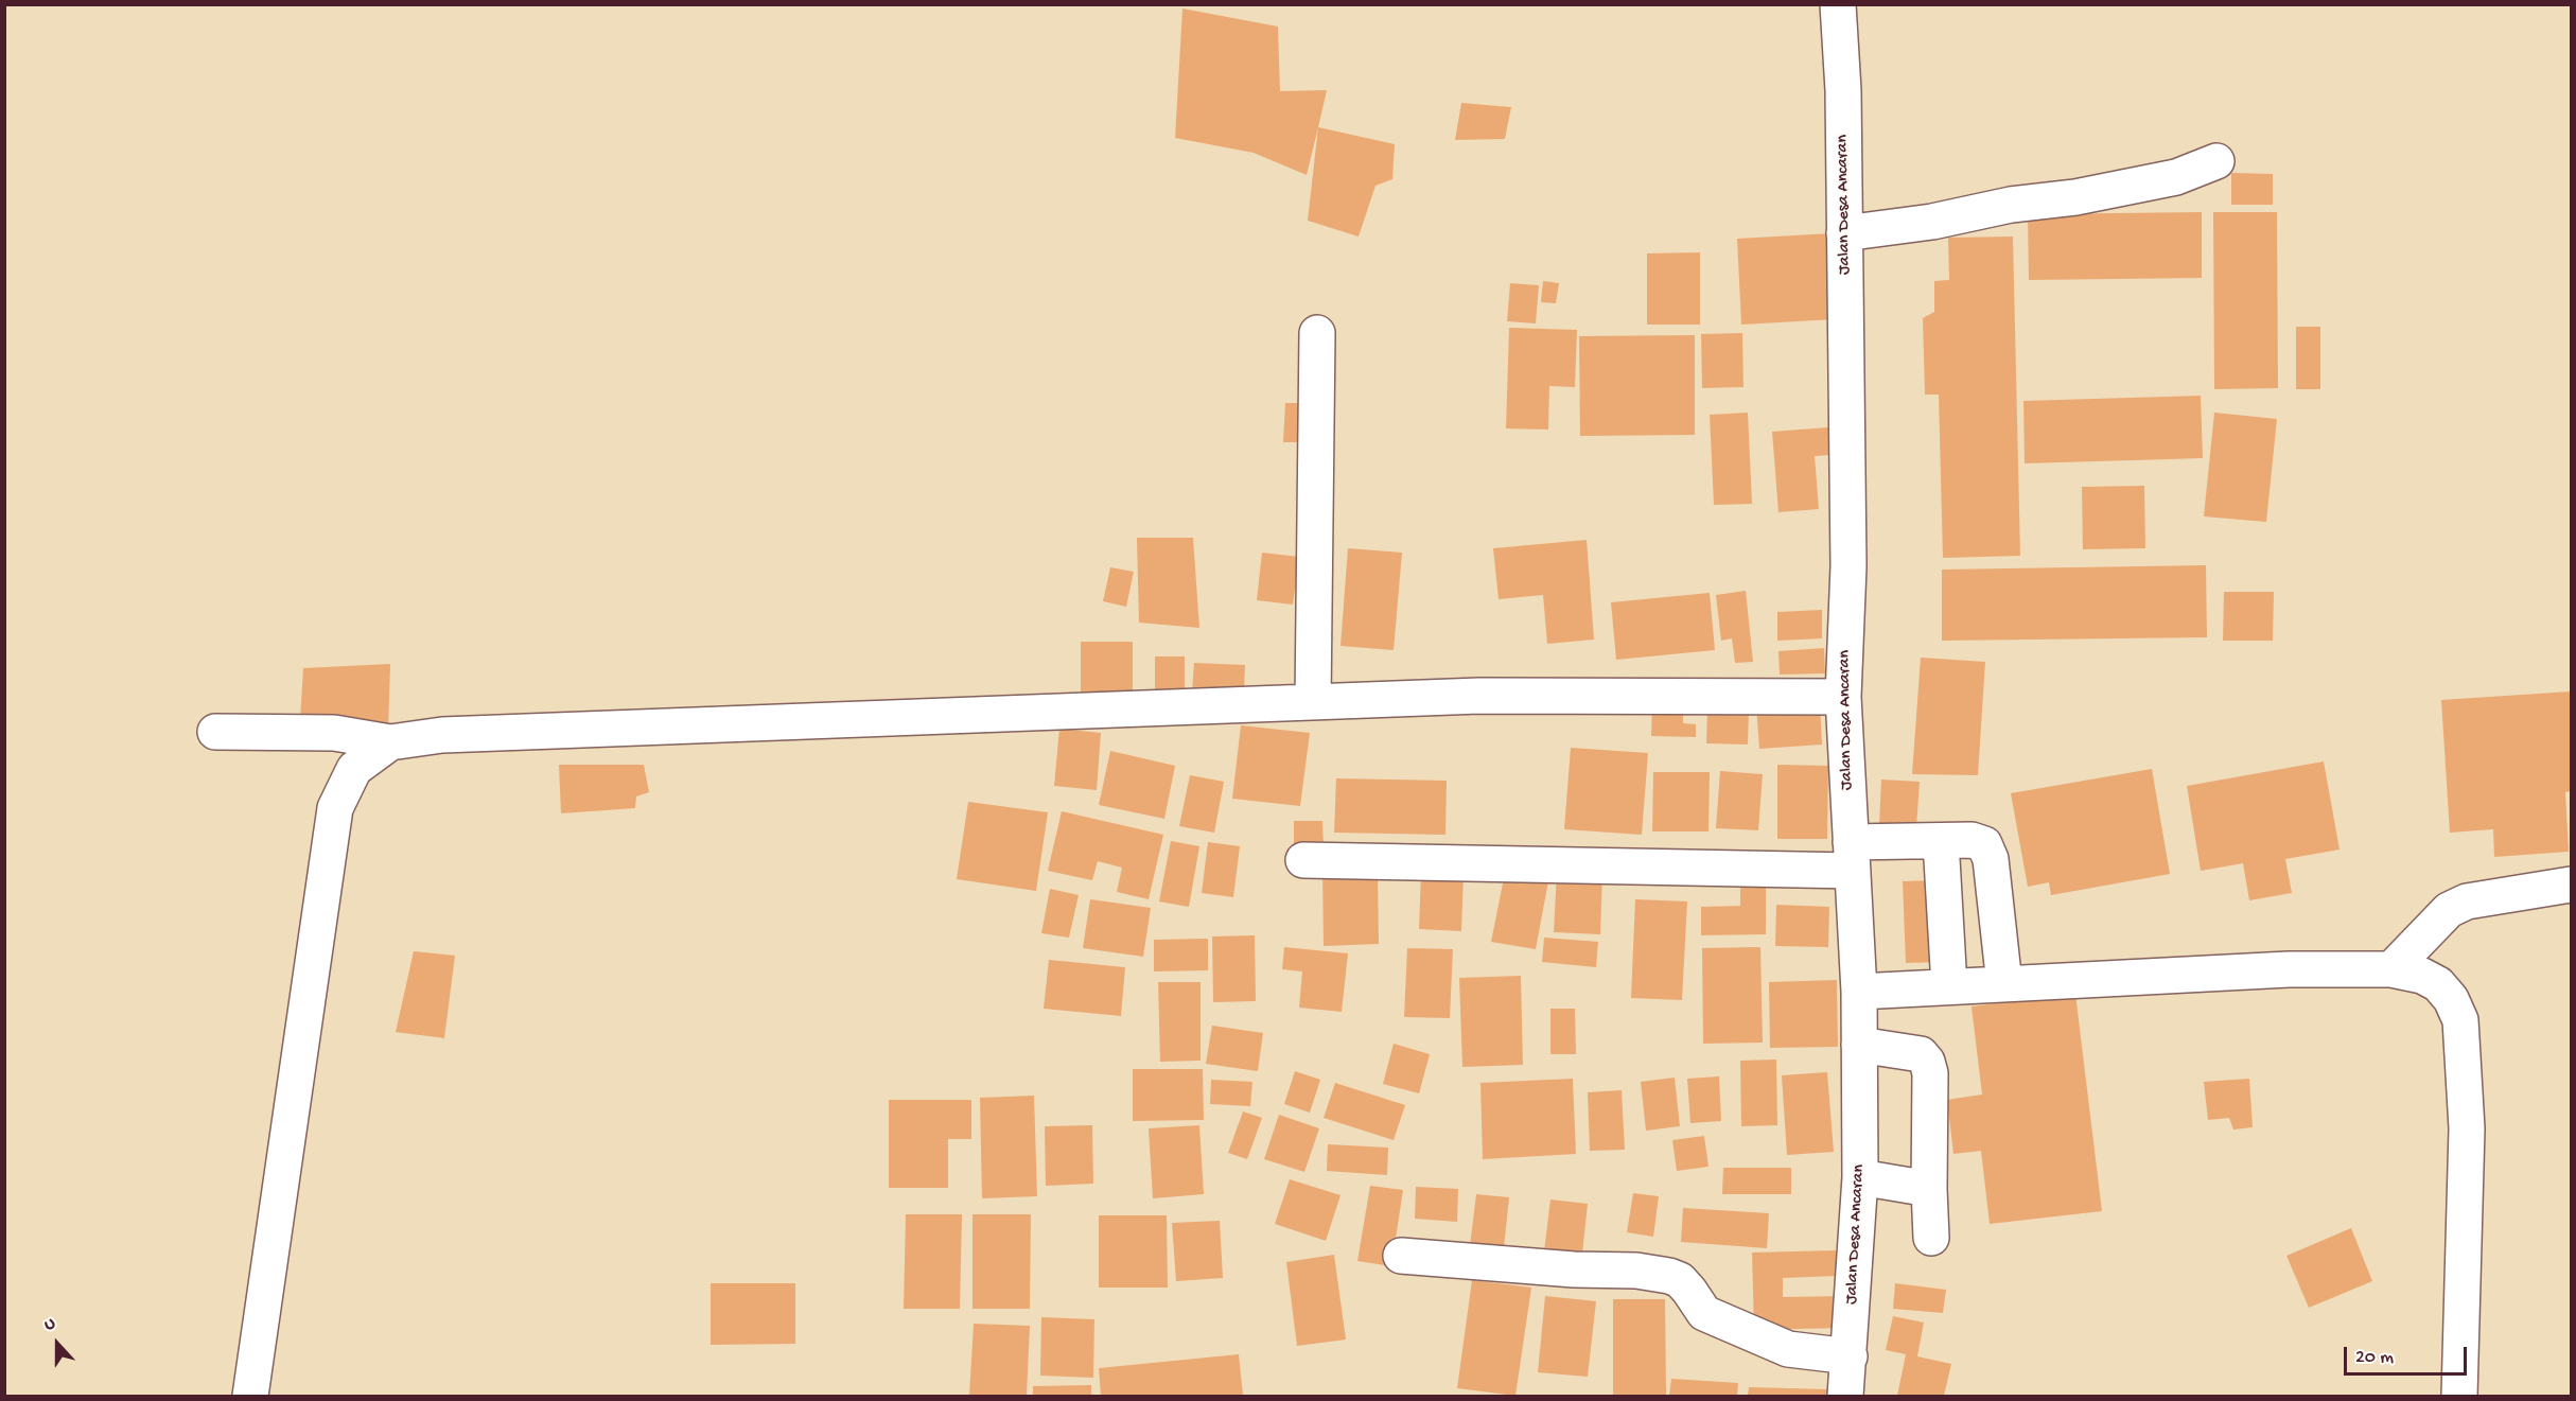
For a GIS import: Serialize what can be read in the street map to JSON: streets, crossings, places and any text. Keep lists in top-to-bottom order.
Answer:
{
  "streets": {
    "street": ["Jalan Desa Ancaran"]
  },
  "scale_bar": "20 m",
  "north": "top"
}
